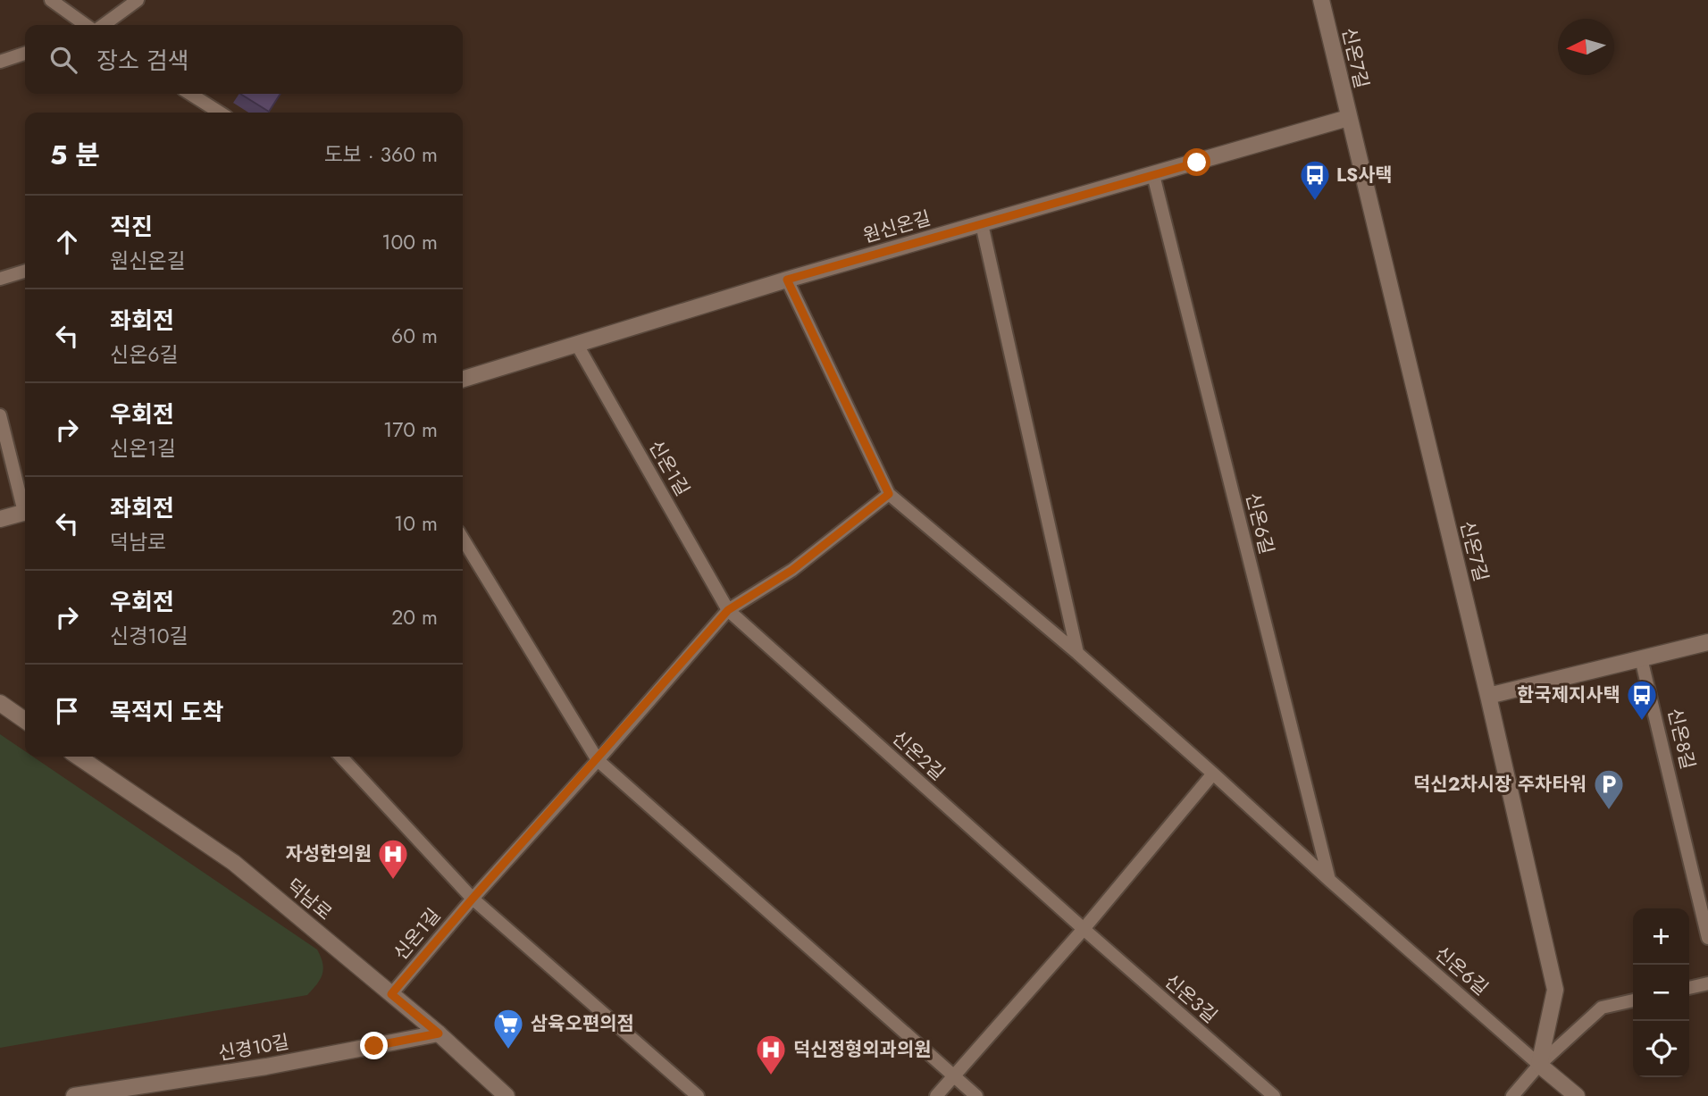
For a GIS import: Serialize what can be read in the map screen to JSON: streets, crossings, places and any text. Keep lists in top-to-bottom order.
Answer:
{
  "streets": {
    "street": [
      "신온7길",
      "원신온길",
      "덕남로",
      "신경10길"
    ],
    "lane": [
      "신온1길",
      "신온6길",
      "신온8길",
      "신온2길",
      "신온3길"
    ]
  },
  "crossings": [
    ["신온7길", "원신온길"],
    ["신온7길", "신온6길"],
    ["원신온길", "신온1길"],
    ["원신온길", "신온6길"],
    ["신온1길", "신온6길"],
    ["신온1길", "신온2길"],
    ["신온1길", "덕남로"],
    ["신온2길", "신온3길"],
    ["덕남로", "신경10길"]
  ],
  "places": {
    "bus stop": ["LS사택", "한국제지사택"],
    "parking": ["덕신2차시장 주차타워"],
    "hospital": ["자성한의원", "덕신정형외과의원"],
    "supermarket": ["삼육오편의점"]
  },
  "north": "left",
  "page": {
    "search": "장소 검색",
    "heading": ["5 분", "도보 · 360 m"],
    "list": [
      ["직진", "원신온길", "100 m"],
      ["좌회전", "신온6길", "60 m"],
      ["우회전", "신온1길", "170 m"],
      ["좌회전", "덕남로", "10 m"],
      ["우회전", "신경10길", "20 m"],
      "목적지 도착"
    ],
    "map_buttons": ["+", "−"]
  }
}
